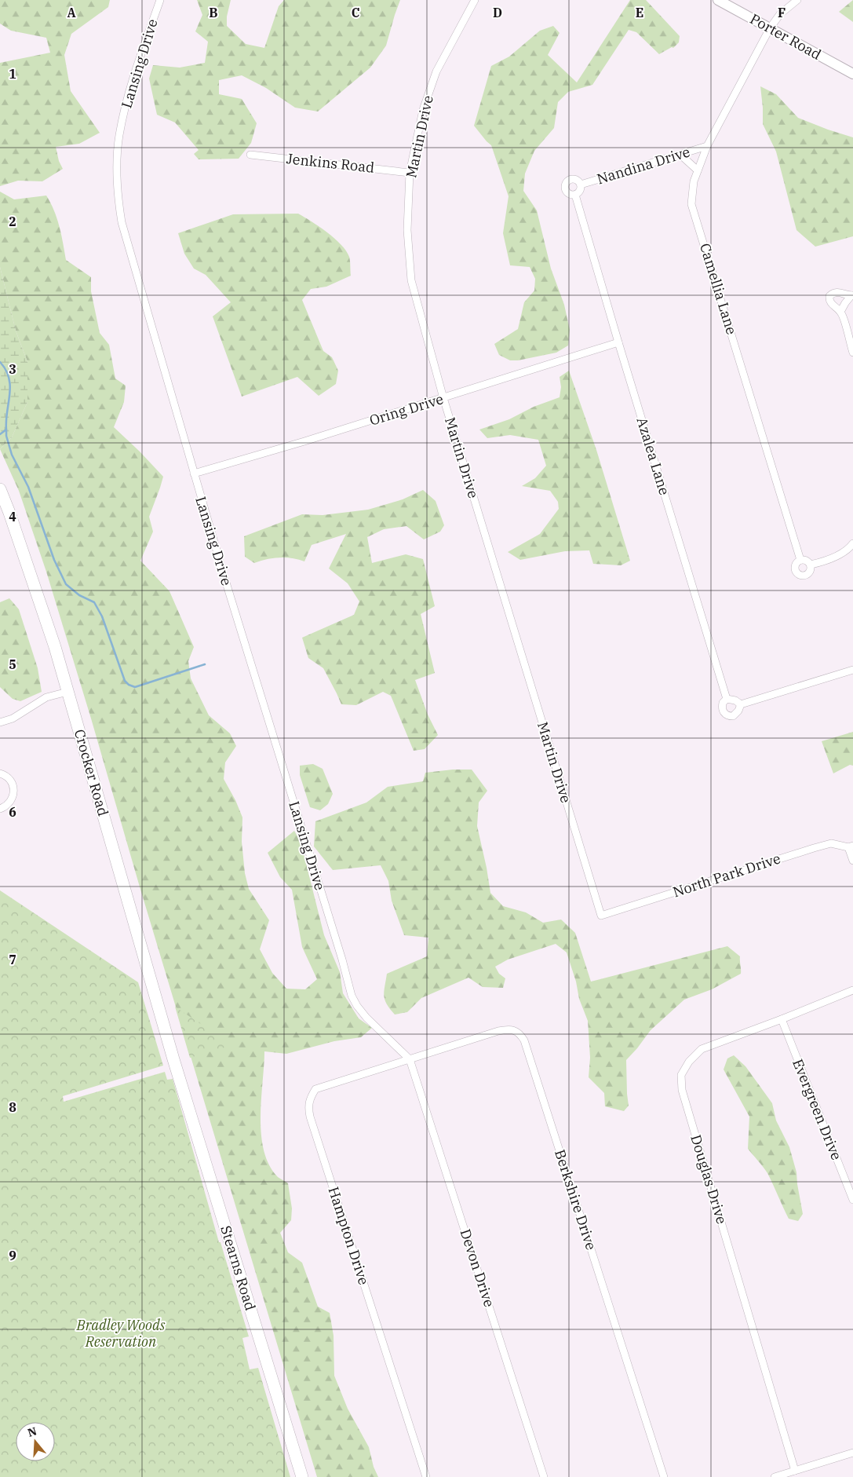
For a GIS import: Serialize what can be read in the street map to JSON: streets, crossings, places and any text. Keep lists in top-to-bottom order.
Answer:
{
  "streets": {
    "main road": ["Porter Road", "Crocker Road", "Stearns Road"],
    "street": [
      "Lansing Drive",
      "Martin Drive",
      "Jenkins Road",
      "Nandina Drive",
      "Camellia Lane",
      "Oring Drive",
      "Azalea Lane",
      "North Park Drive",
      "Evergreen Drive",
      "Douglas Drive",
      "Berkshire Drive",
      "Hampton Drive",
      "Devon Drive"
    ]
  },
  "crossings": [
    ["Porter Road", "Camellia Lane"],
    ["Lansing Drive", "Oring Drive"],
    ["Lansing Drive", "Berkshire Drive"],
    ["Lansing Drive", "Hampton Drive"],
    ["Lansing Drive", "Devon Drive"],
    ["Martin Drive", "Jenkins Road"],
    ["Martin Drive", "Oring Drive"],
    ["Martin Drive", "North Park Drive"],
    ["Nandina Drive", "Camellia Lane"],
    ["Nandina Drive", "Azalea Lane"],
    ["Oring Drive", "Azalea Lane"],
    ["Crocker Road", "Stearns Road"],
    ["Evergreen Drive", "Douglas Drive"],
    ["Berkshire Drive", "Hampton Drive"],
    ["Berkshire Drive", "Devon Drive"],
    ["Hampton Drive", "Devon Drive"]
  ],
  "parks": ["Bradley Woods Reservation"],
  "north": "top",
  "grid": {
    "columns": [
      "A",
      "B",
      "C",
      "D",
      "E",
      "F"
    ],
    "rows": [
      "1",
      "2",
      "3",
      "4",
      "5",
      "6",
      "7",
      "8",
      "9"
    ]
  }
}
